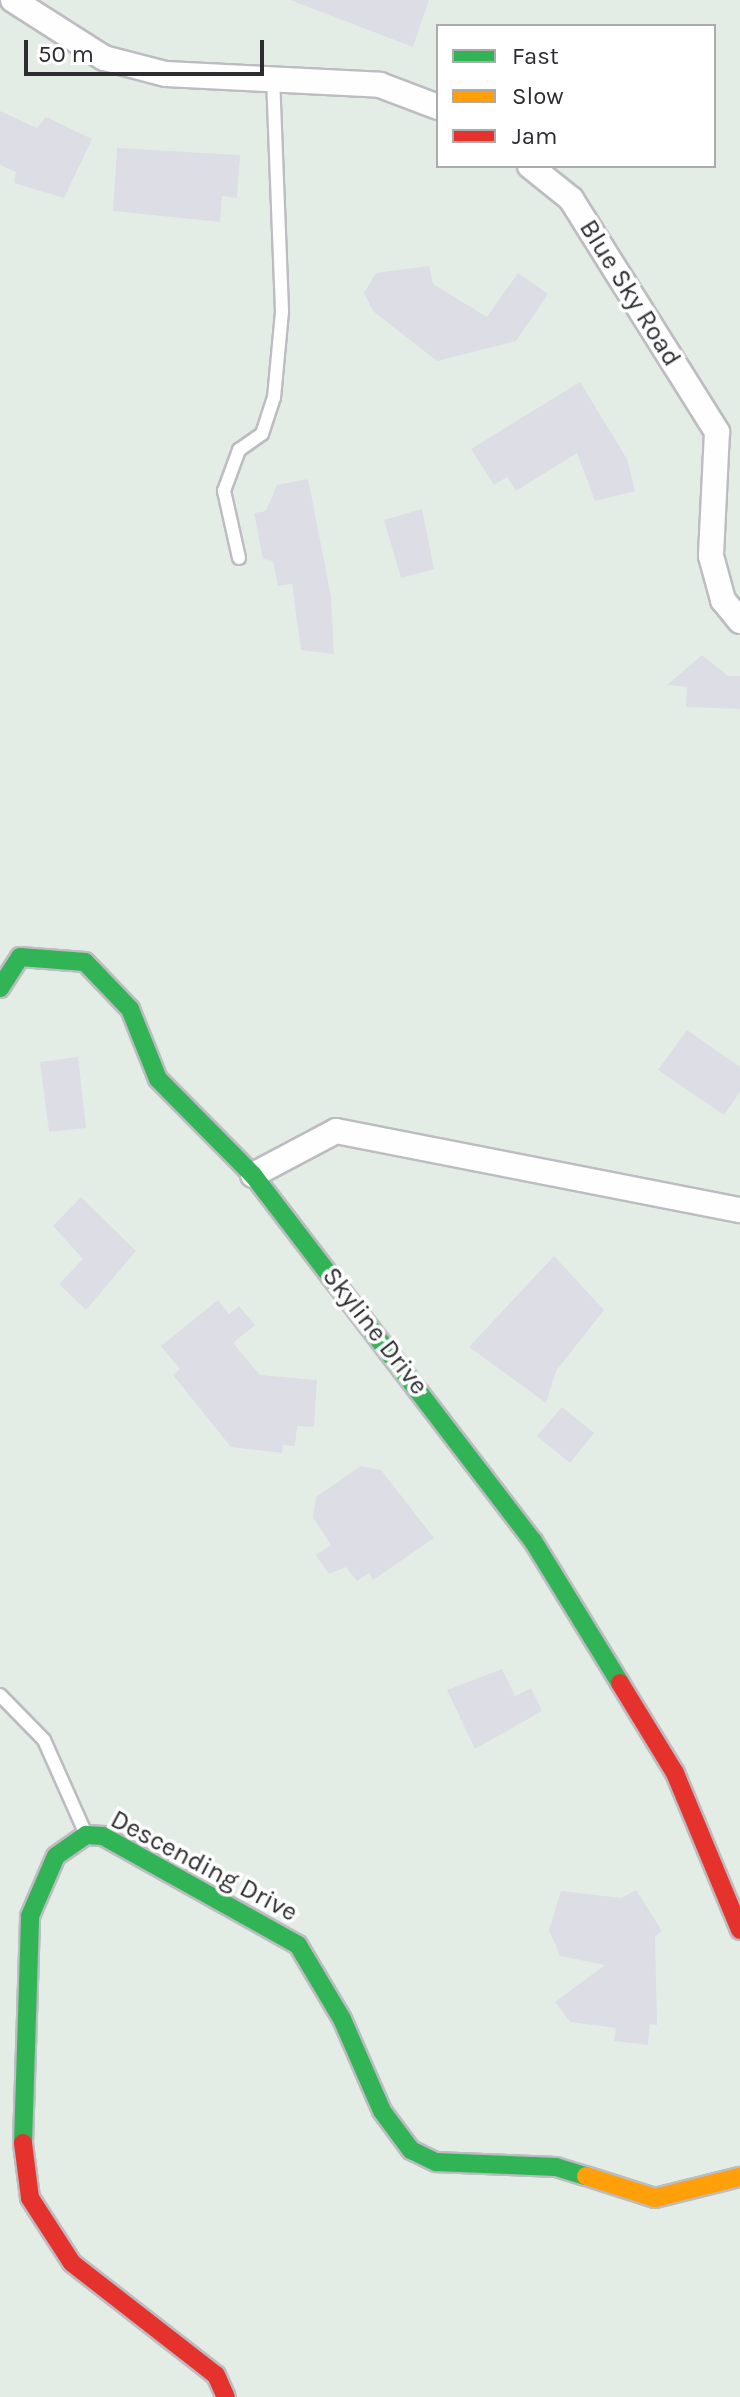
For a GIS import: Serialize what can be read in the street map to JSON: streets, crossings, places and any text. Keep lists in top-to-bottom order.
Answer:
{
  "streets": {
    "street": ["Blue Sky Road", "Skyline Drive", "Descending Drive"]
  },
  "legend": ["Fast", "Slow", "Jam"],
  "scale_bar": "50 m"
}
